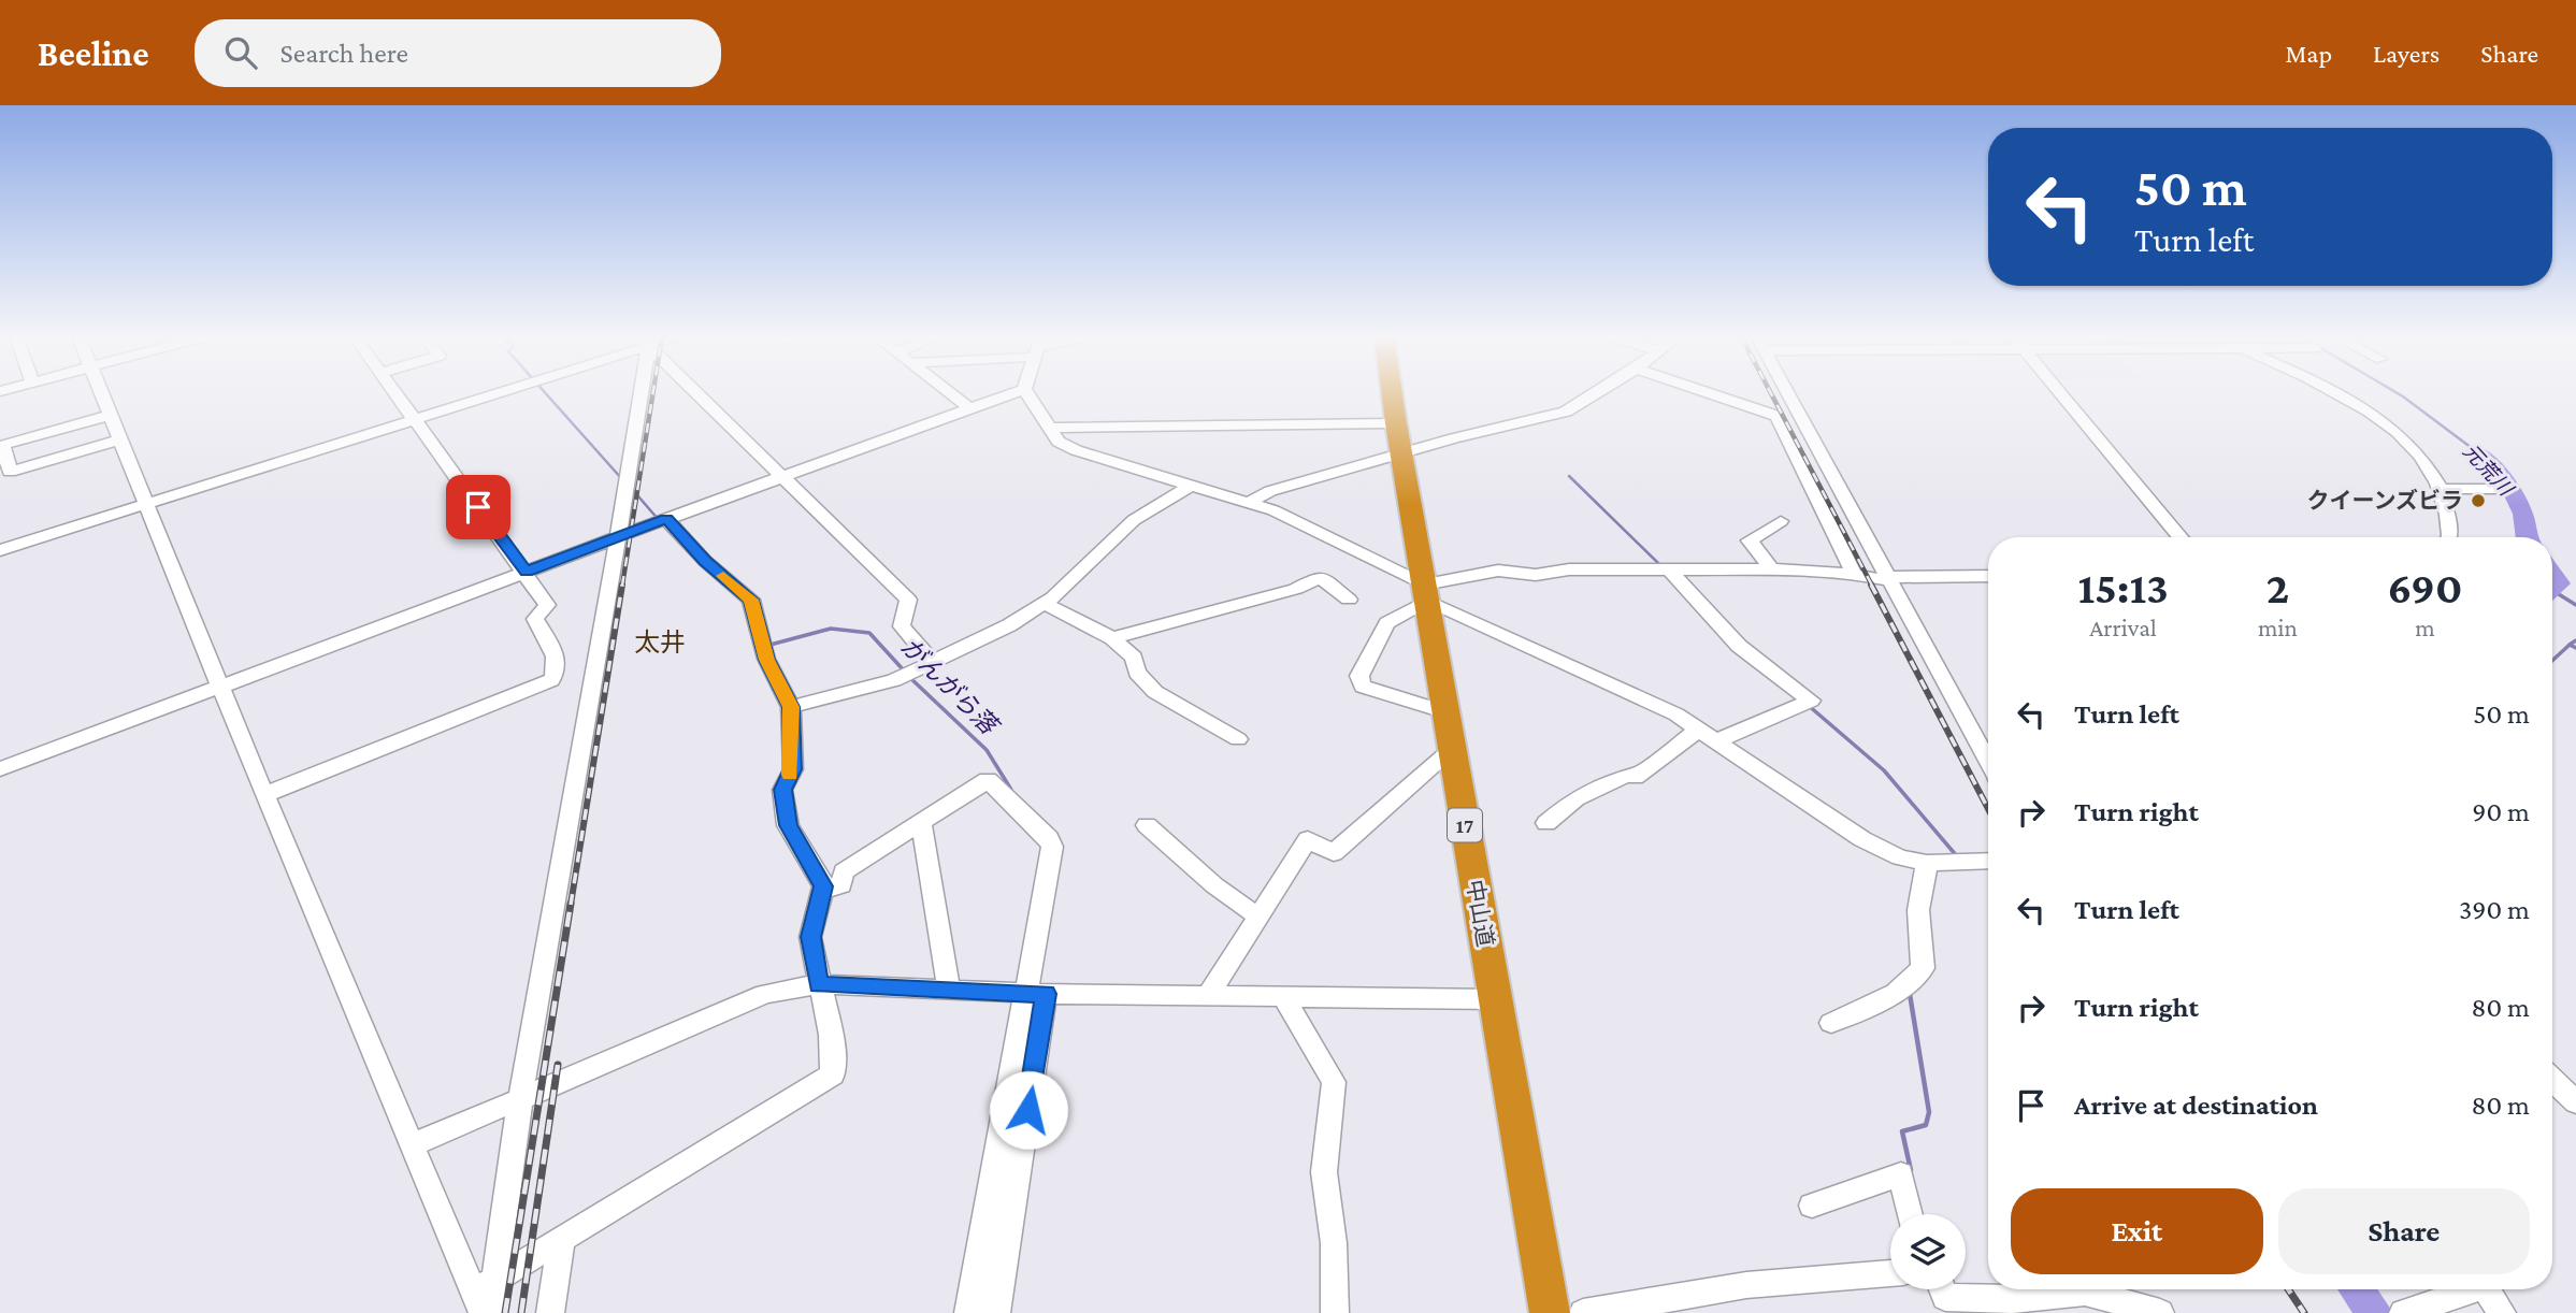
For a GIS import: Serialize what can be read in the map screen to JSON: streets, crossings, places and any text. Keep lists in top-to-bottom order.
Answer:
{
  "streets": {
    "highway": ["17", "中山道"]
  },
  "districts": ["太井"],
  "water": ["元荒川", "がんがら落"],
  "places": ["クイーンズビラ"],
  "page": {
    "header": "Beeline",
    "search": "Search here",
    "nav": ["Map", "Layers", "Share"],
    "turn": ["50 m", "Turn left"],
    "eta": [
      "15:13",
      "Arrival",
      "2",
      "min",
      "690",
      "m"
    ],
    "list": [
      {
        "name": "Turn left",
        "value": "50 m"
      },
      {
        "name": "Turn right",
        "value": "90 m"
      },
      {
        "name": "Turn left",
        "value": "390 m"
      },
      {
        "name": "Turn right",
        "value": "80 m"
      },
      {
        "name": "Arrive at destination",
        "value": "80 m"
      }
    ],
    "buttons": ["Exit", "Share"]
  }
}
